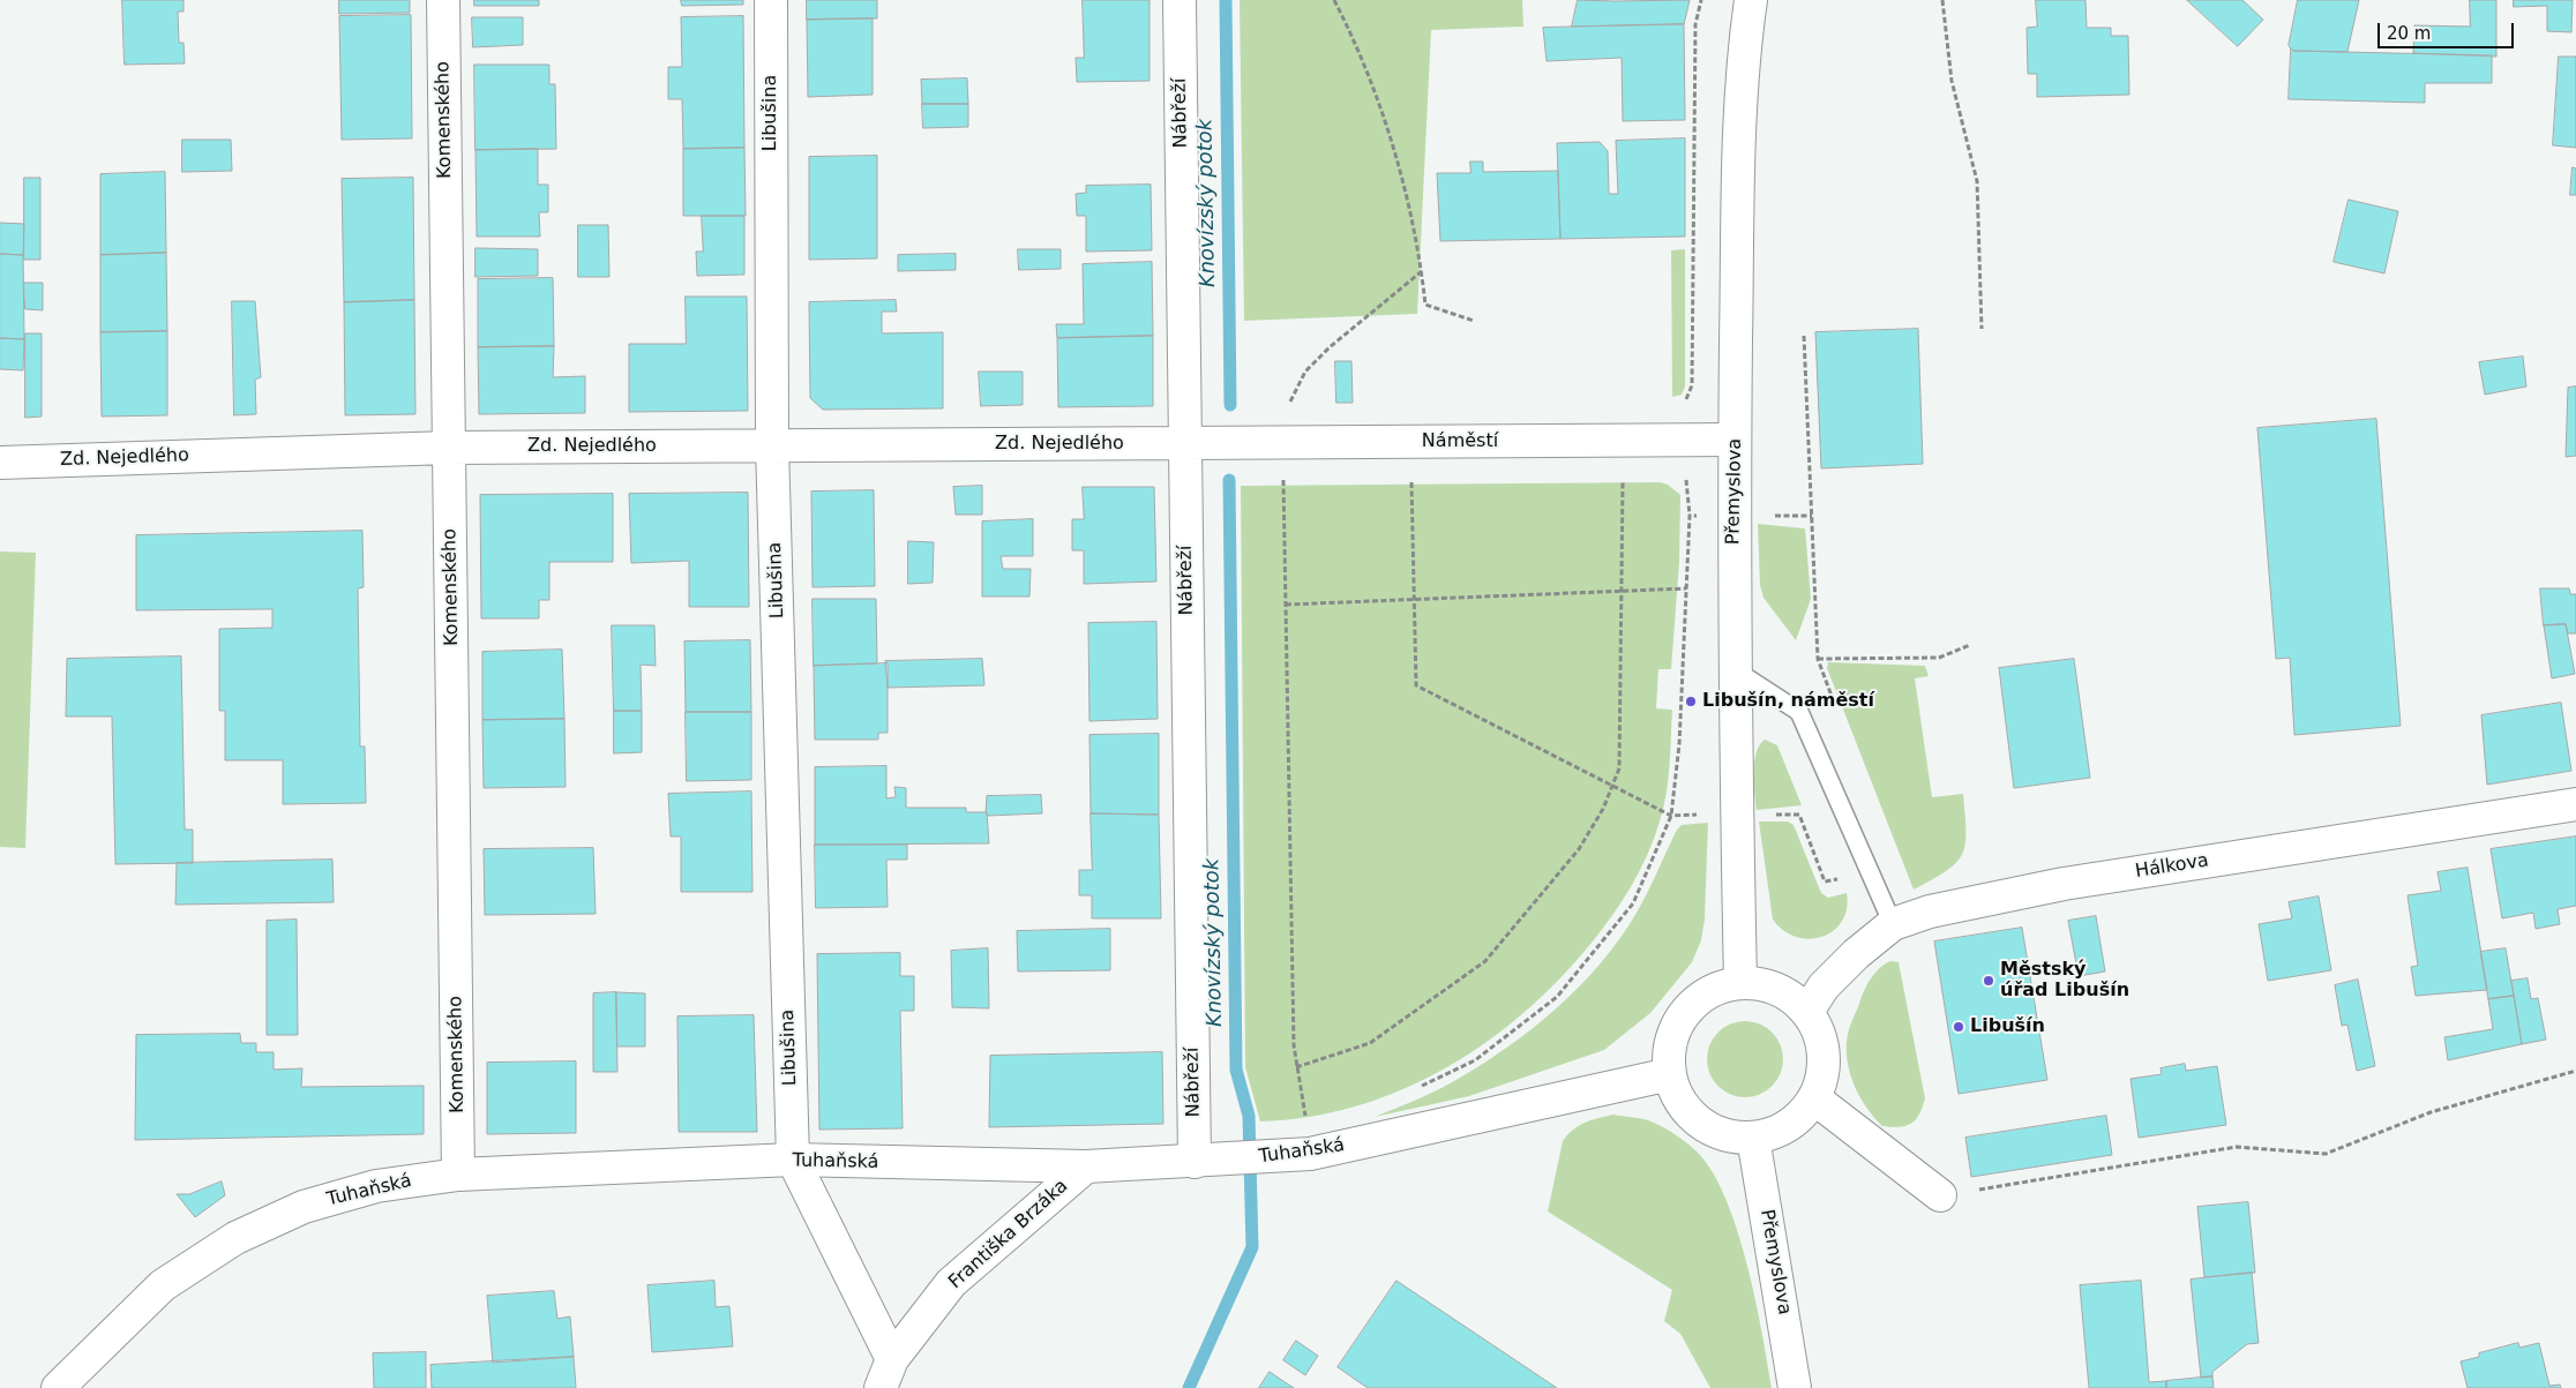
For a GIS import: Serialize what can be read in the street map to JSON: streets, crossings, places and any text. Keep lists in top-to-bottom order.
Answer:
{
  "streets": {
    "street": [
      "Libušina",
      "Nábřeží",
      "Komenského",
      "Náměstí",
      "Zd. Nejedlého",
      "Přemyslova",
      "Hálkova",
      "Tuhaňská",
      "Františka Brzáka"
    ]
  },
  "crossings": [
    ["Libušina", "Zd. Nejedlého"],
    ["Libušina", "Tuhaňská"],
    ["Nábřeží", "Náměstí"],
    ["Nábřeží", "Zd. Nejedlého"],
    ["Nábřeží", "Tuhaňská"],
    ["Komenského", "Zd. Nejedlého"],
    ["Komenského", "Tuhaňská"],
    ["Náměstí", "Zd. Nejedlého"],
    ["Náměstí", "Přemyslova"],
    ["Přemyslova", "Hálkova"],
    ["Přemyslova", "Tuhaňská"],
    ["Hálkova", "Tuhaňská"],
    ["Tuhaňská", "Františka Brzáka"]
  ],
  "water": ["Knovízský potok"],
  "places": ["Libušín, náměstí", "Městský úřad Libušín", "Libušín"],
  "scale_bar": "20 m"
}
